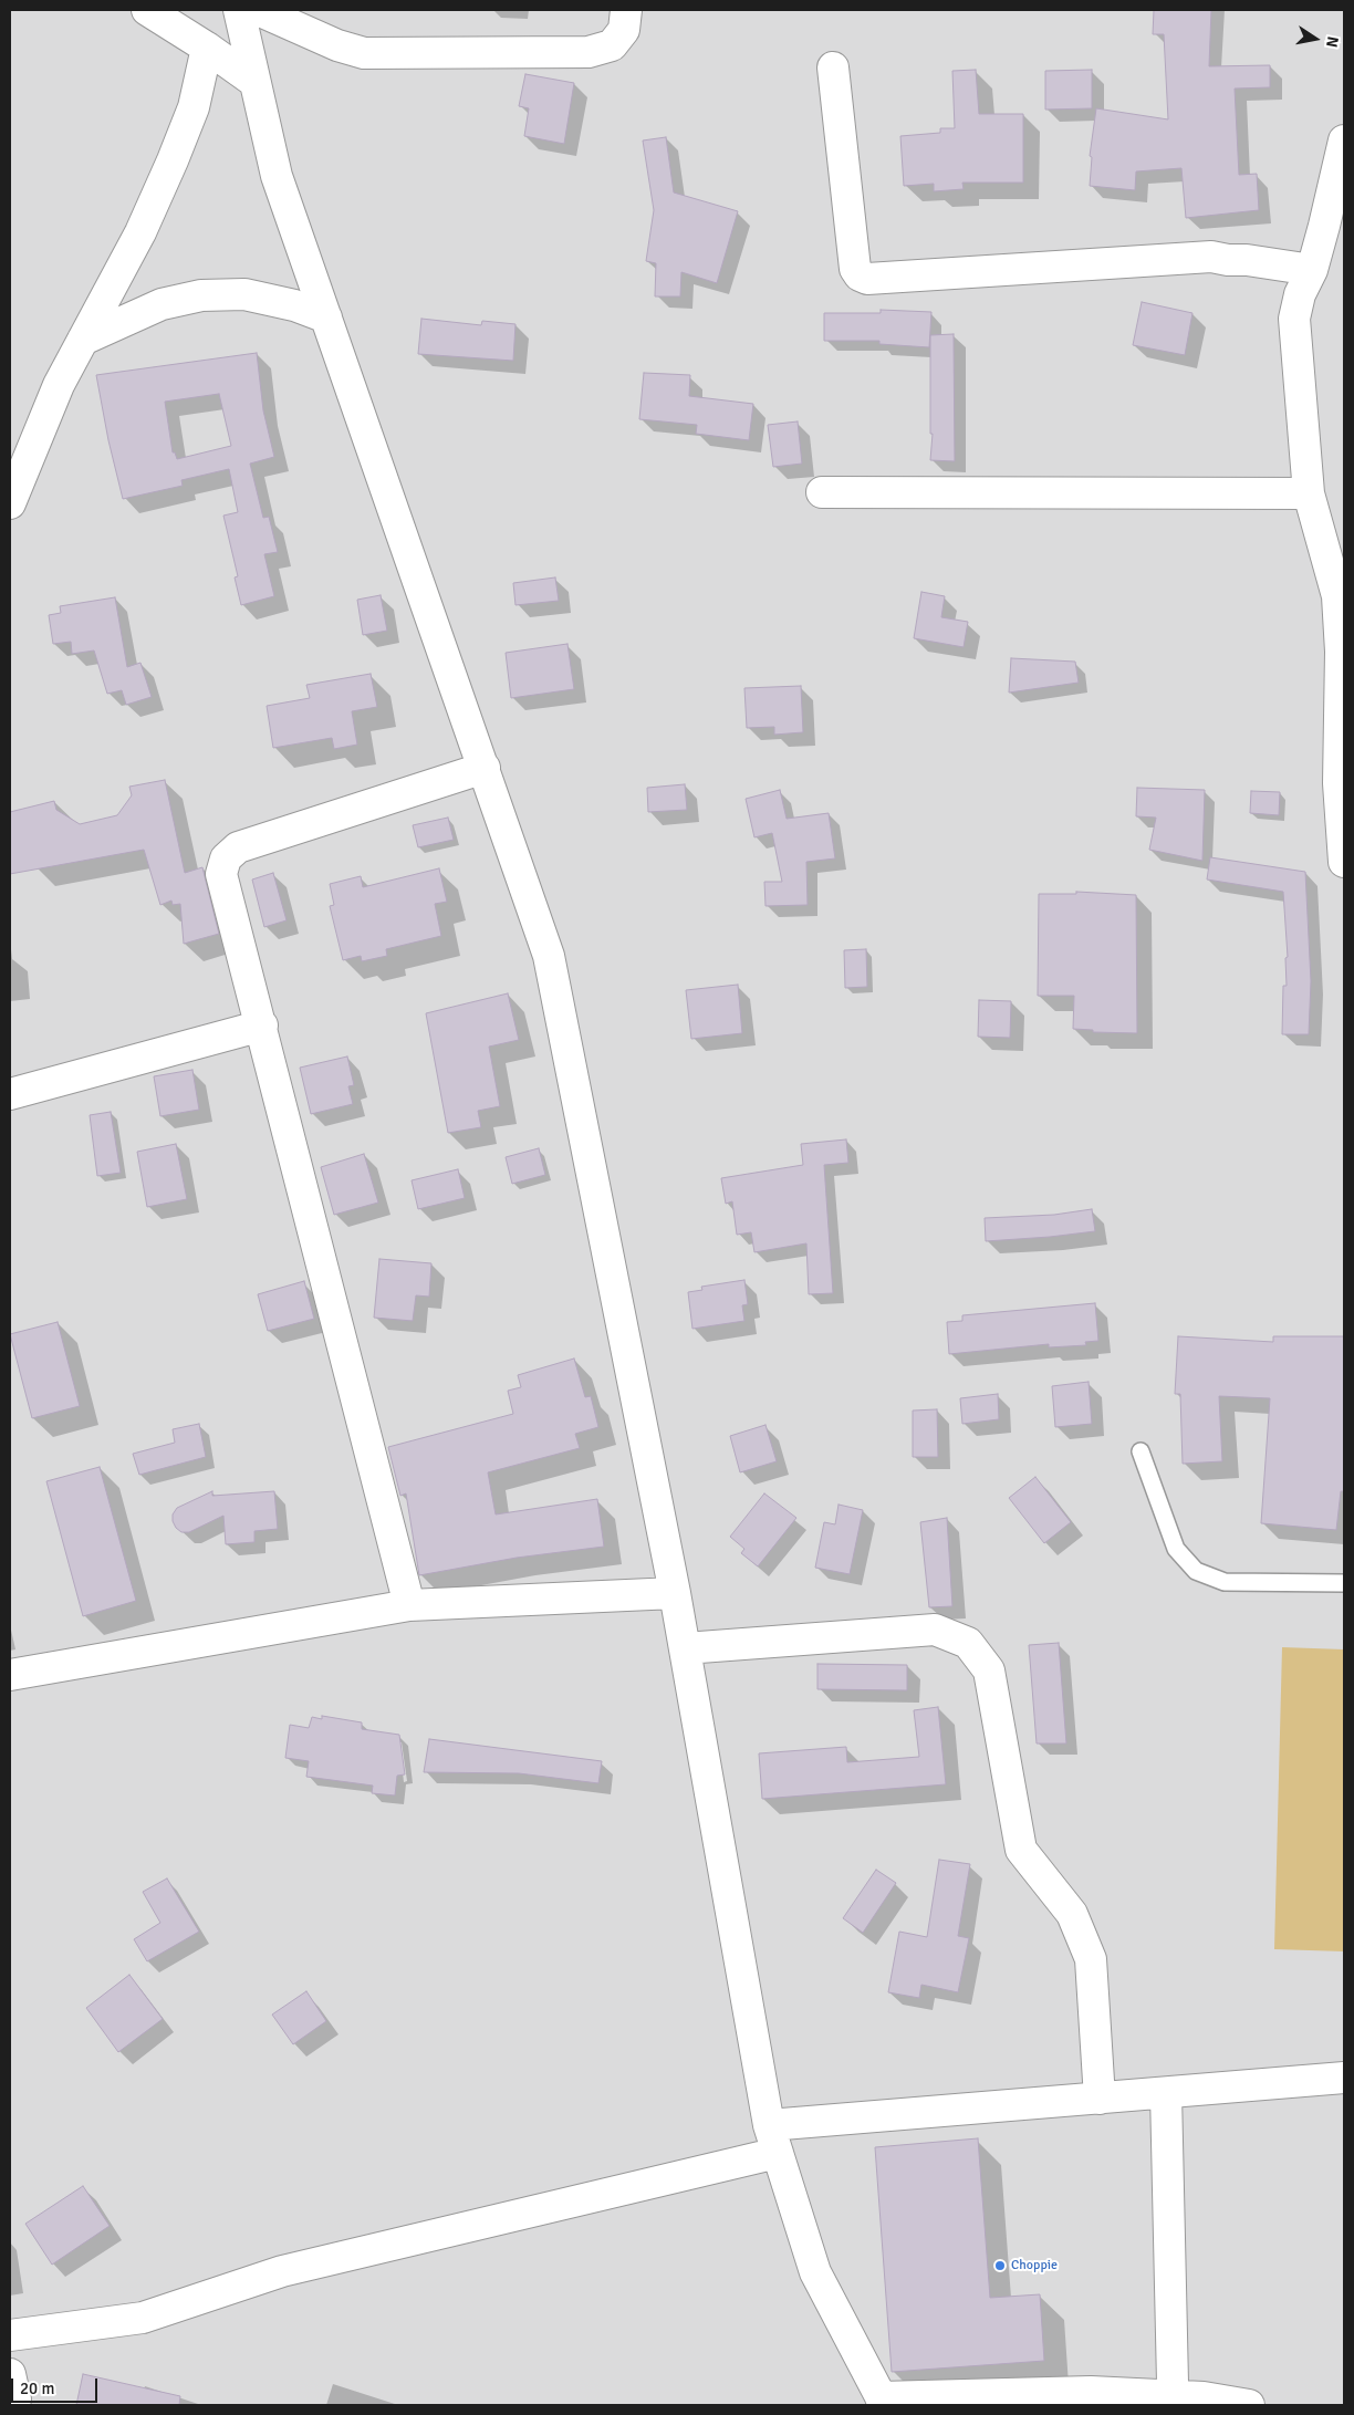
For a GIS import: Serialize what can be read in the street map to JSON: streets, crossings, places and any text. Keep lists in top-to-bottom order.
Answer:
{
  "places": ["Choppie"],
  "scale_bar": "20 m",
  "north": "right"
}
